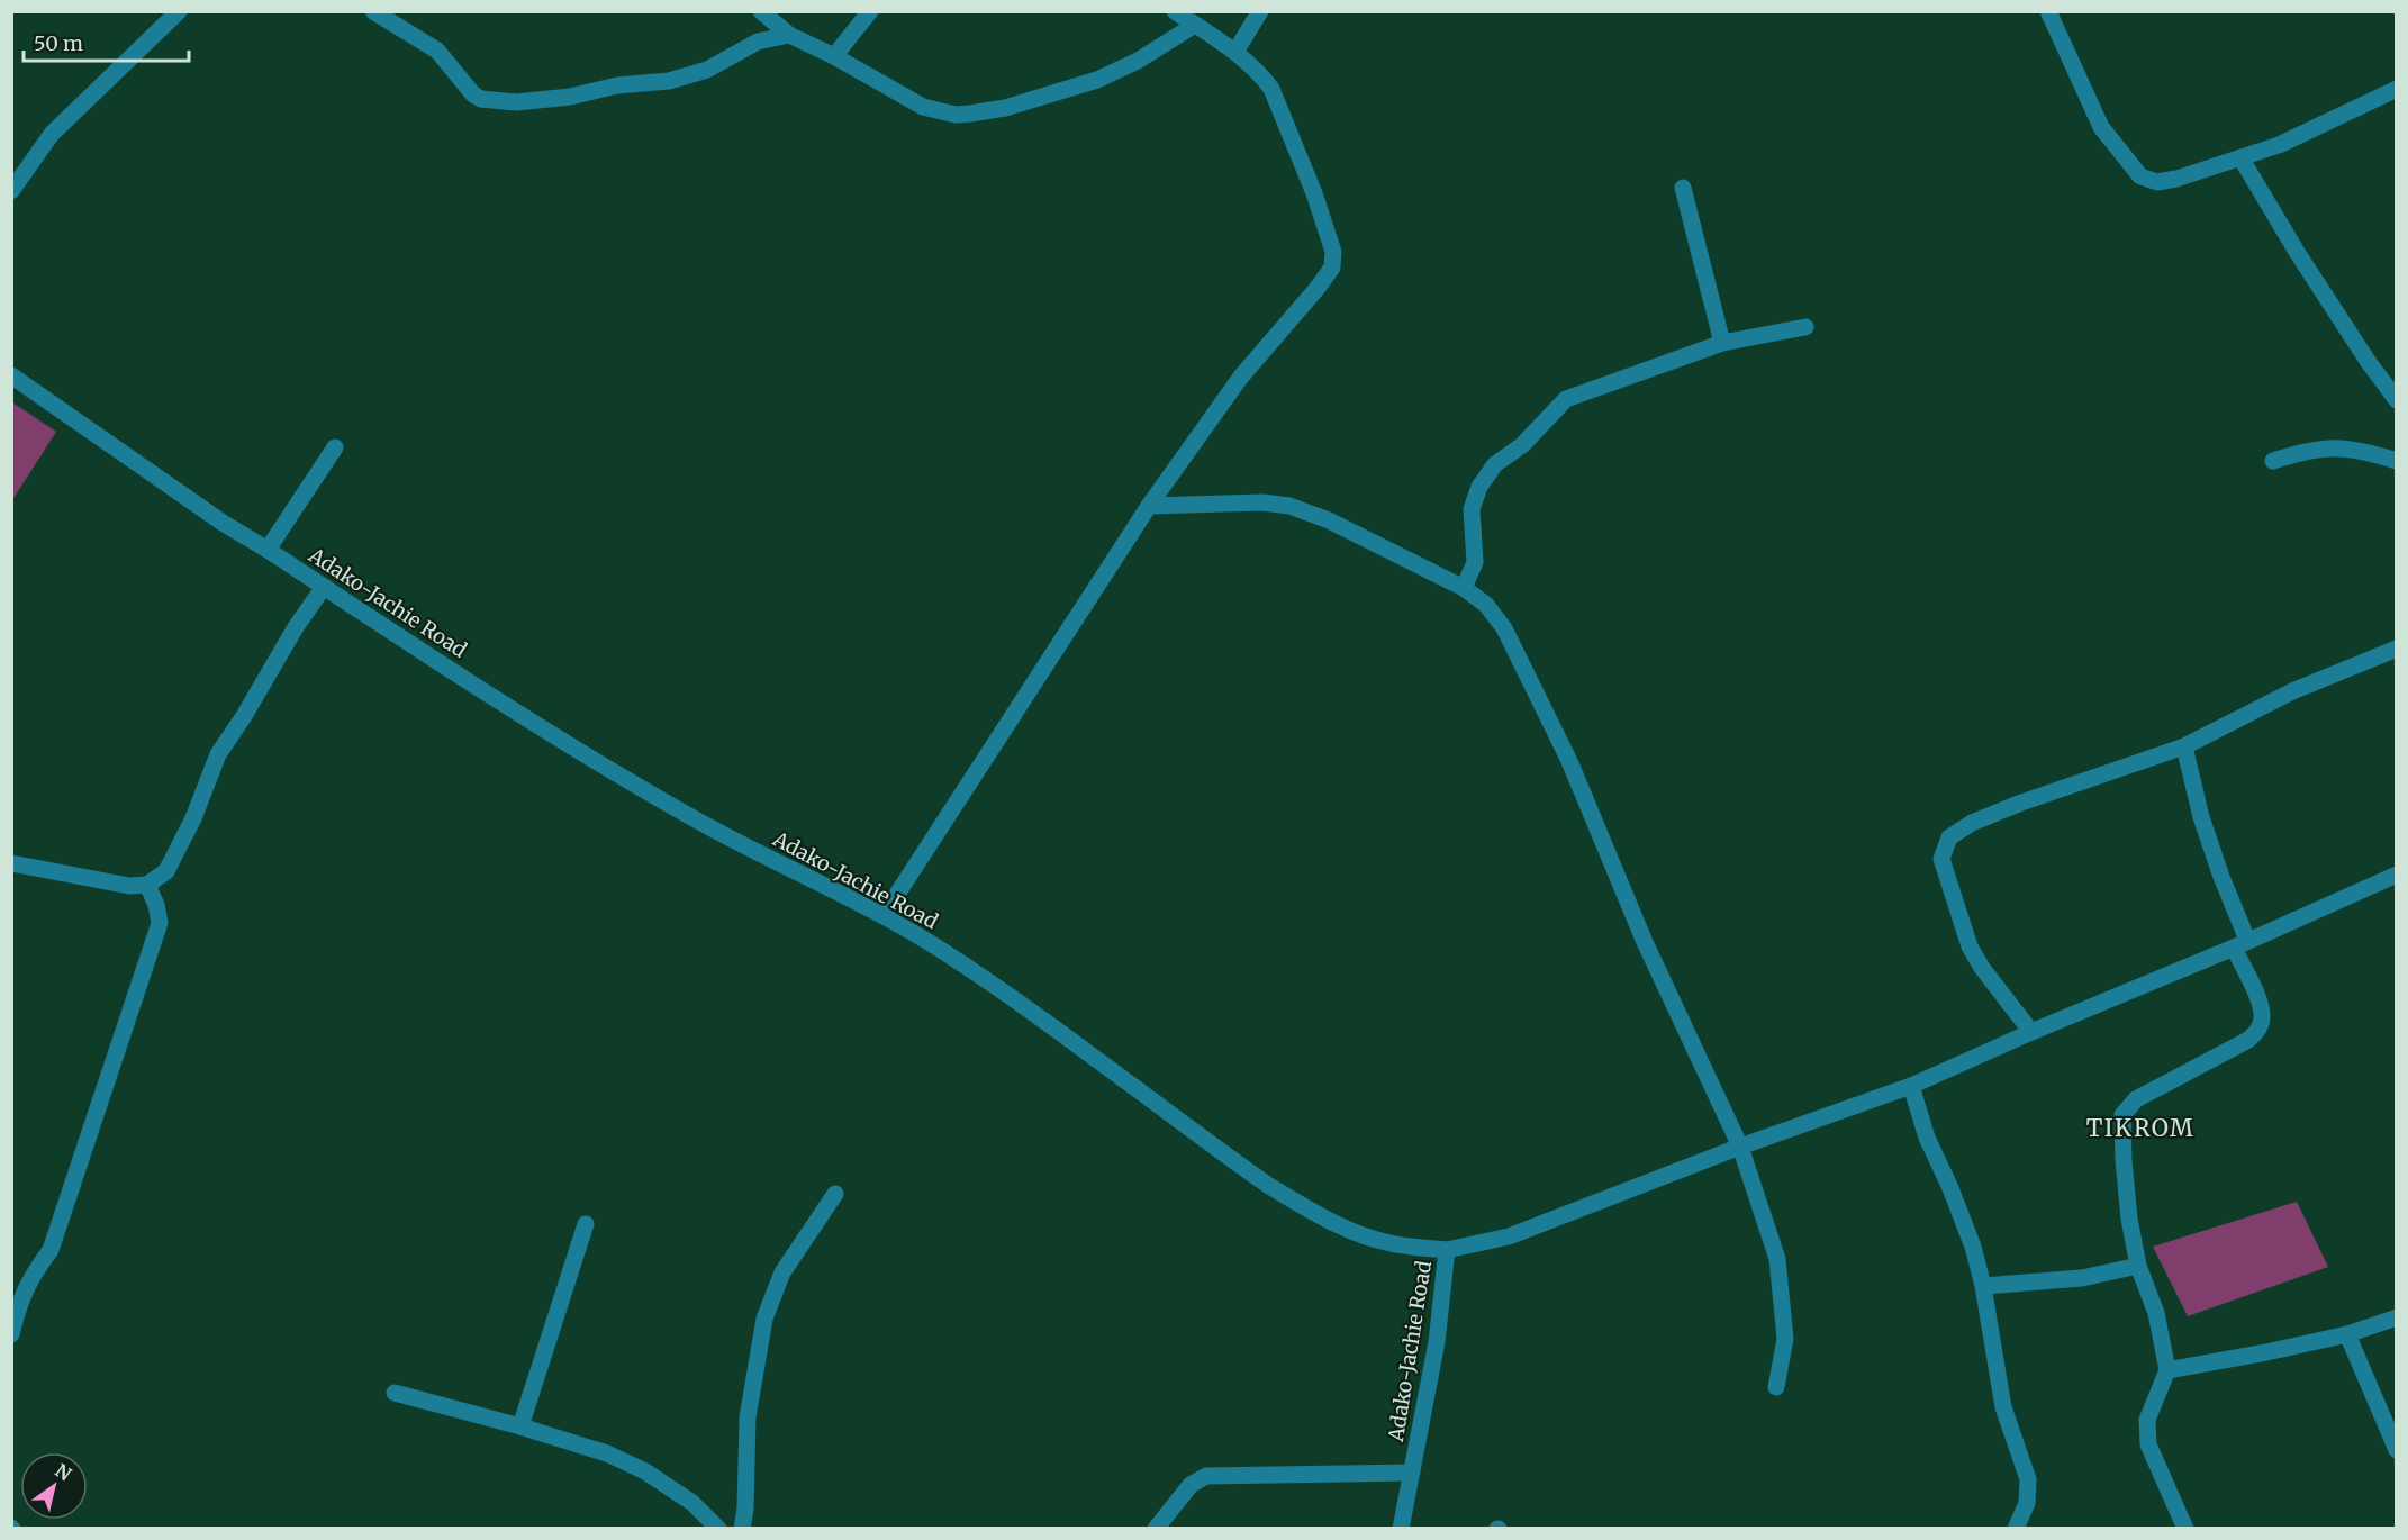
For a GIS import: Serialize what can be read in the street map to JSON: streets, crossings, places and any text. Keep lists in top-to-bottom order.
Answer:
{
  "streets": {
    "street": ["Adako-Jachie Road"]
  },
  "districts": ["TIKROM"],
  "scale_bar": "50 m",
  "north": "top right"
}
